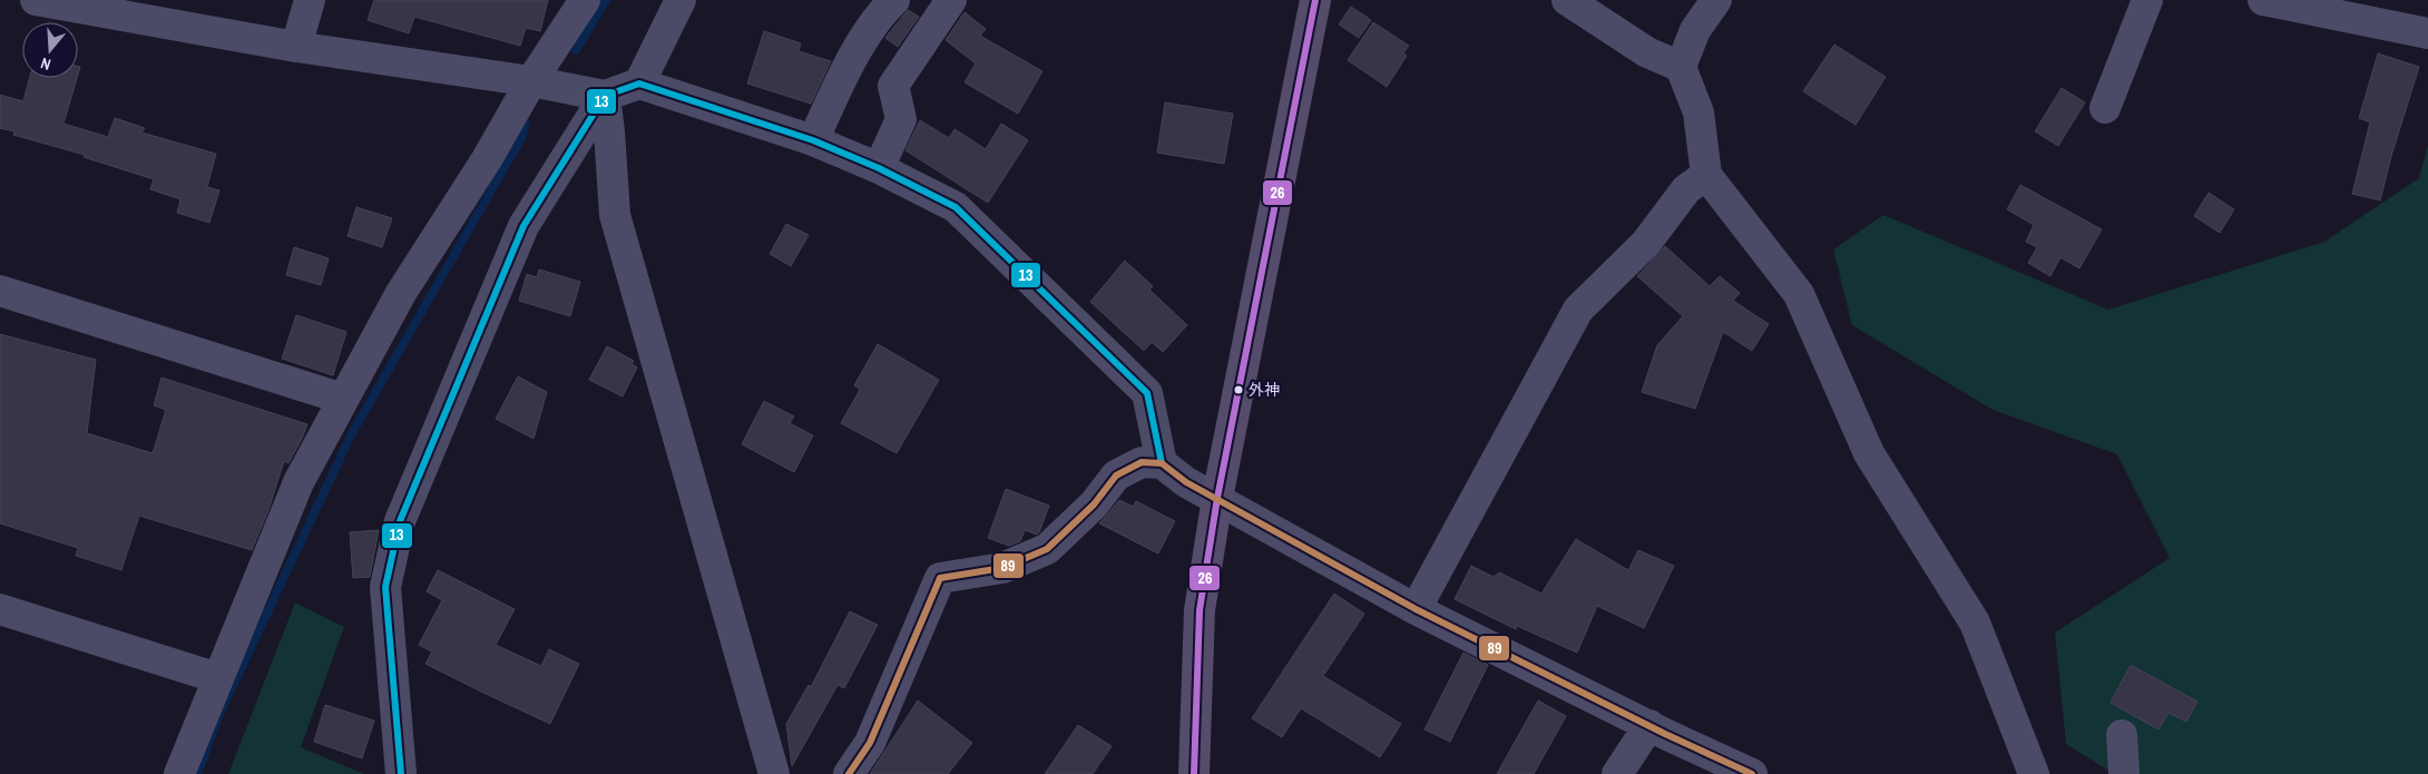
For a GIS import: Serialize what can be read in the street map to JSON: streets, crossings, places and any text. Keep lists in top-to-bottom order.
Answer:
{
  "places": ["外神"],
  "lines": ["transit line 26", "transit line 13", "transit line 89"],
  "north": "bottom"
}
